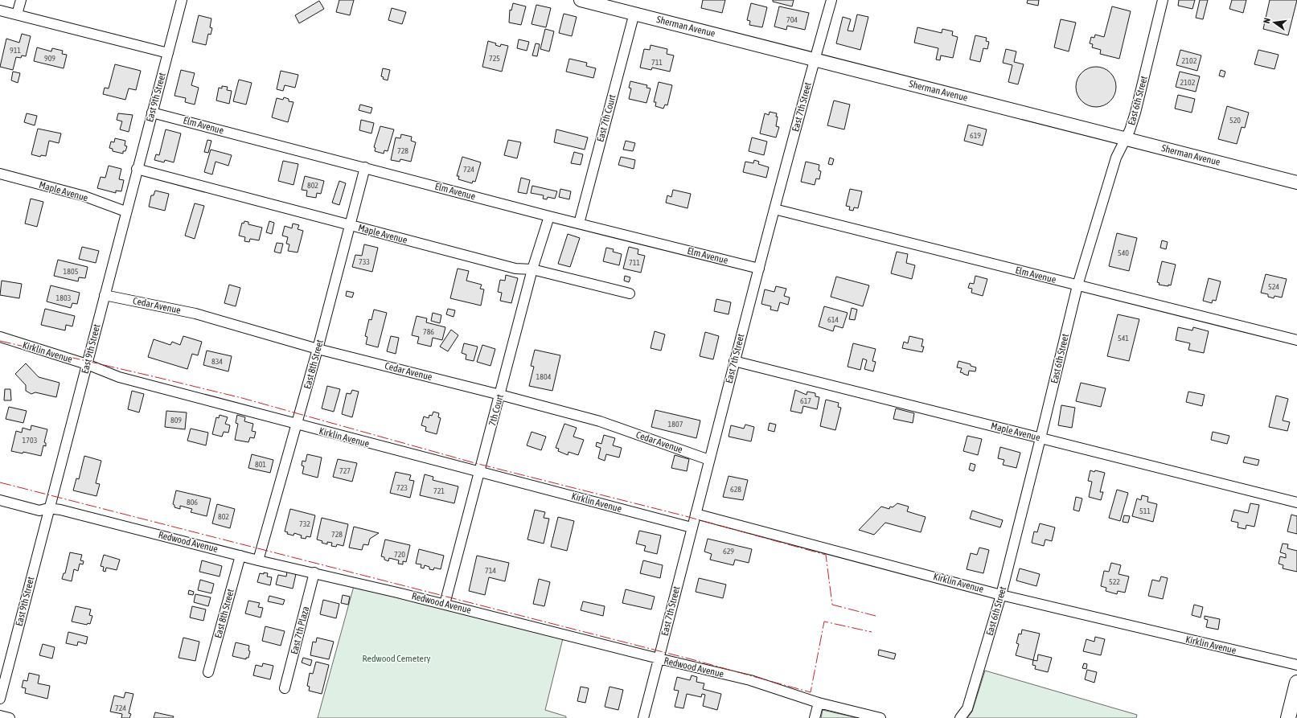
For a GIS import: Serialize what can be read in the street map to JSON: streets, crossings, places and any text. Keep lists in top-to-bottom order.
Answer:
{
  "streets": {
    "street": [
      "Sherman Avenue",
      "East 9th Street",
      "East 6th Street",
      "East 7th Street",
      "East 7th Court",
      "Elm Avenue",
      "Maple Avenue",
      "Cedar Avenue",
      "Kirklin Avenue",
      "East 8th Street",
      "7th Court",
      "Redwood Avenue",
      "East 7th Plaza"
    ]
  },
  "crossings": [
    ["Sherman Avenue", "East 6th Street"],
    ["Sherman Avenue", "East 7th Street"],
    ["Sherman Avenue", "East 7th Court"],
    ["East 9th Street", "Elm Avenue"],
    ["East 9th Street", "Maple Avenue"],
    ["East 9th Street", "Cedar Avenue"],
    ["East 9th Street", "Kirklin Avenue"],
    ["East 9th Street", "Redwood Avenue"],
    ["East 6th Street", "Elm Avenue"],
    ["East 6th Street", "Maple Avenue"],
    ["East 6th Street", "Kirklin Avenue"],
    ["East 7th Street", "Elm Avenue"],
    ["East 7th Street", "Maple Avenue"],
    ["East 7th Street", "Cedar Avenue"],
    ["East 7th Street", "Kirklin Avenue"],
    ["East 7th Street", "Redwood Avenue"],
    ["East 7th Court", "Elm Avenue"],
    ["Elm Avenue", "East 8th Street"],
    ["Elm Avenue", "7th Court"],
    ["Maple Avenue", "East 8th Street"],
    ["Maple Avenue", "7th Court"],
    ["Cedar Avenue", "East 8th Street"],
    ["Cedar Avenue", "7th Court"],
    ["Kirklin Avenue", "East 8th Street"],
    ["Kirklin Avenue", "7th Court"],
    ["East 8th Street", "Redwood Avenue"],
    ["7th Court", "Redwood Avenue"],
    ["Redwood Avenue", "East 7th Plaza"]
  ],
  "parks": ["Redwood Cemetery"],
  "house_numbers": [
    "704",
    "911",
    "909",
    "725",
    "2102",
    "711",
    "2102",
    "520",
    "619",
    "728",
    "724",
    "802",
    "540",
    "733",
    "711",
    "1805",
    "524",
    "1803",
    "614",
    "786",
    "541",
    "834",
    "1804",
    "617",
    "809",
    "1807",
    "1703",
    "801",
    "727",
    "723",
    "628",
    "721",
    "806",
    "511",
    "802",
    "732",
    "728",
    "629",
    "720",
    "714",
    "522",
    "724"
  ],
  "north": "left"
}
